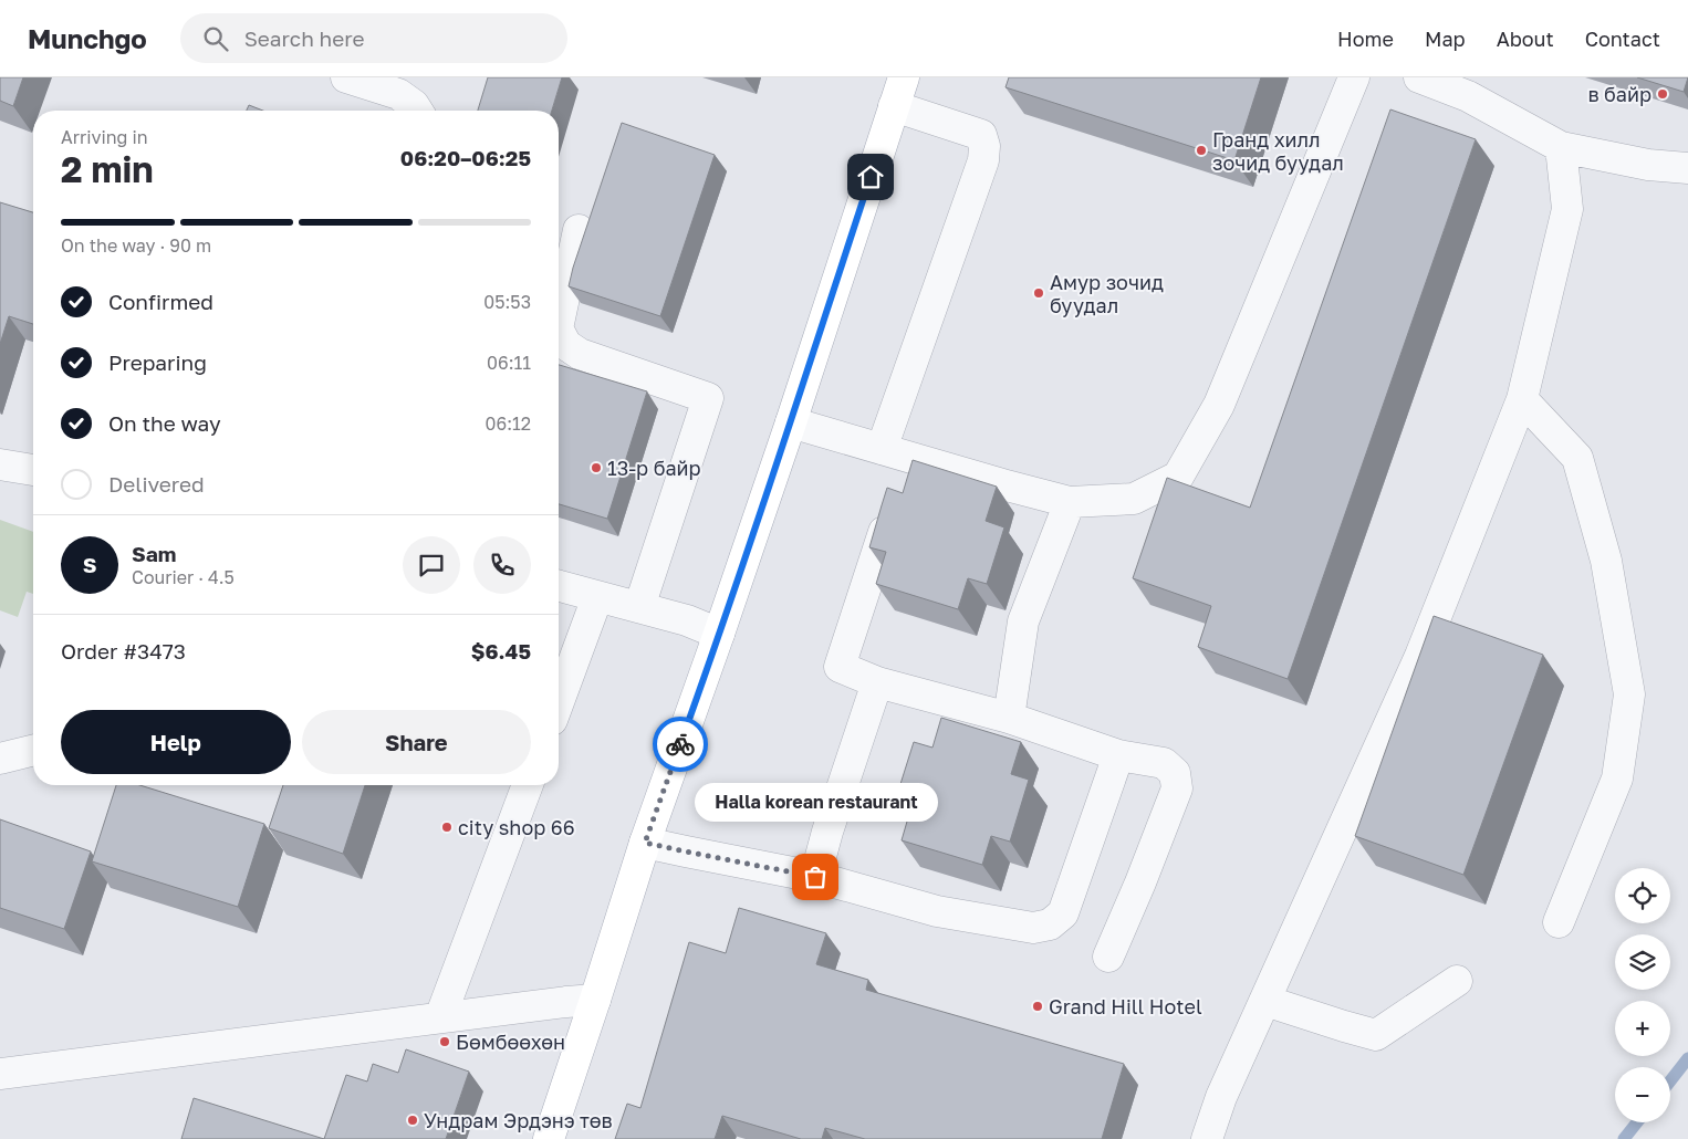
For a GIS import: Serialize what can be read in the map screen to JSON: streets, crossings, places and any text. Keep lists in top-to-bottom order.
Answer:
{
  "places": [
    "в байр",
    "Гранд хилл зочид буудал",
    "Амур зочид буудал",
    "13-р байр",
    "city shop 66",
    "Halla korean restaurant",
    "Grand Hill Hotel",
    "Бөмбөөхөн",
    "Ундрам Эрдэнэ төв"
  ],
  "page": {
    "header": "Munchgo",
    "search": "Search here",
    "nav": [
      "Home",
      "Map",
      "About",
      "Contact"
    ],
    "heading": ["2 min", "Arriving in", "06:20–06:25"],
    "panel": [
      "Sam",
      "Courier · 4.5",
      "Order #3473",
      "$6.45"
    ],
    "bar": "On the way · 90 m",
    "list": [
      ["Confirmed", "05:53"],
      ["Preparing", "06:11"],
      ["On the way", "06:12"],
      "Delivered"
    ],
    "round": "S",
    "buttons": ["Help", "Share"],
    "bubble": "Halla korean restaurant",
    "map_buttons": ["+", "−"]
  }
}
